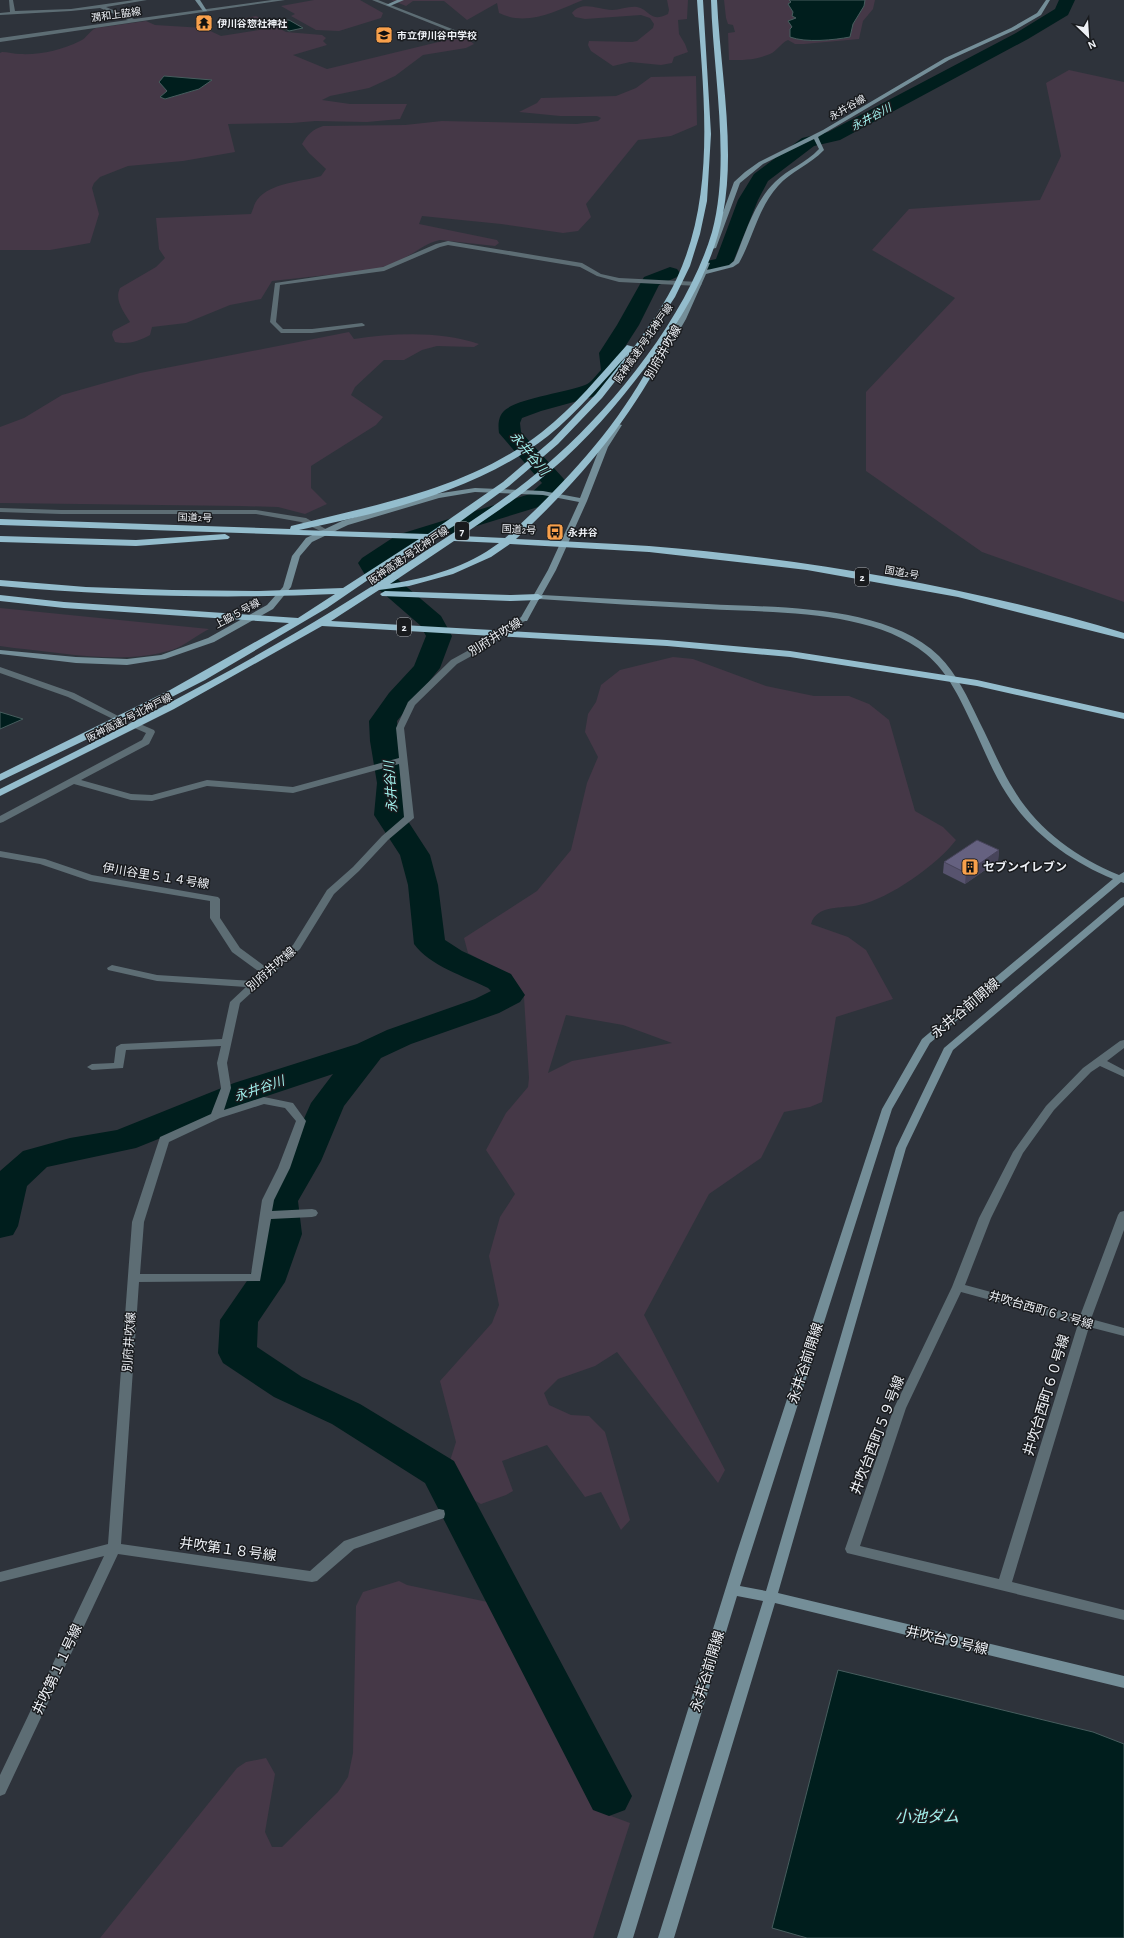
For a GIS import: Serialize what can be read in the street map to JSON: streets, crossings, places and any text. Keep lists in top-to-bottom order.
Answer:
{
  "streets": {
    "highway": [
      "阪神高速7号北神戸線",
      "国道2号",
      "7",
      "2"
    ],
    "street": [
      "潤和上脇線",
      "永井谷線",
      "別府井吹線",
      "上脇５号線",
      "伊川谷里５１４号線",
      "永井谷前開線",
      "井吹台西町６２号線",
      "井吹台西町６０号線",
      "井吹台西町５９号線",
      "井吹第１８号線",
      "井吹台９号線",
      "井吹第１１号線"
    ]
  },
  "crossings": [
    ["永井谷線", "別府井吹線"],
    ["別府井吹線", "上脇５号線"],
    ["別府井吹線", "伊川谷里５１４号線"],
    ["別府井吹線", "井吹第１８号線"],
    ["別府井吹線", "井吹第１１号線"],
    ["永井谷前開線", "井吹台９号線"],
    ["井吹台西町６２号線", "井吹台西町６０号線"],
    ["井吹台西町６２号線", "井吹台西町５９号線"],
    ["井吹台西町６０号線", "井吹台西町５９号線"],
    ["井吹第１８号線", "井吹第１１号線"]
  ],
  "water": ["永井谷川", "小池ダム"],
  "places": {
    "temple": ["伊川谷惣社神社"],
    "school or university": ["市立伊川谷中学校"],
    "bus stop": ["永井谷"],
    "building": ["セブンイレブン"]
  },
  "north": "bottom right"
}
